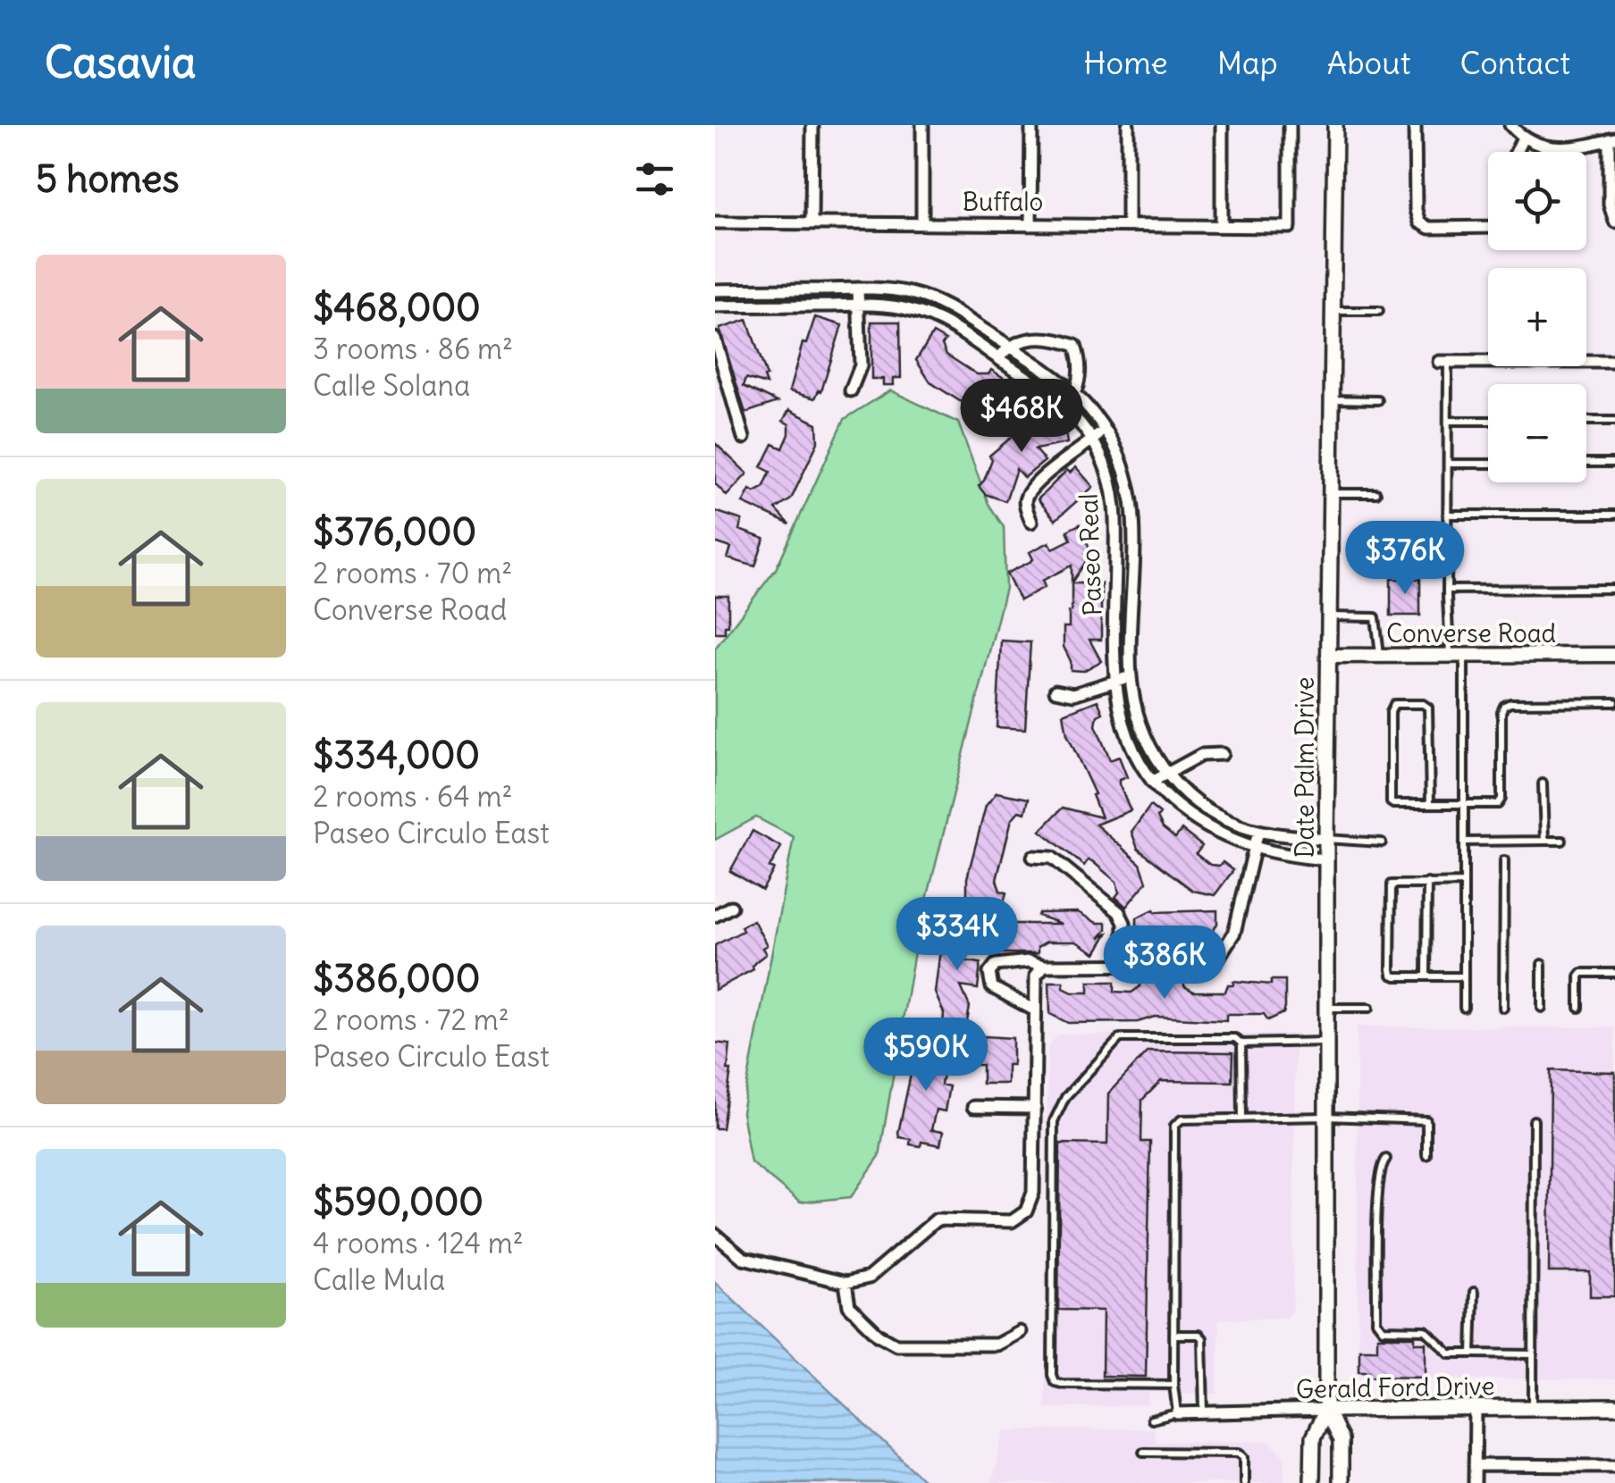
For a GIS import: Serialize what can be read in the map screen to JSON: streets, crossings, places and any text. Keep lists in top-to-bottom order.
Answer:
{
  "streets": {
    "main road": ["Date Palm Drive", "Gerald Ford Drive"],
    "street": ["Buffalo", "Paseo Real", "Converse Road"]
  },
  "crossings": [
    ["Paseo Real", "Date Palm Drive"],
    ["Converse Road", "Date Palm Drive"],
    ["Date Palm Drive", "Gerald Ford Drive"]
  ],
  "page": {
    "header": "Casavia",
    "nav": [
      "Home",
      "Map",
      "About",
      "Contact"
    ],
    "heading": "5 homes",
    "map_buttons": ["+", "−"],
    "list": [
      {
        "name": "$468,000",
        "note": "3 rooms · 86 m² · Calle Solana"
      },
      {
        "name": "$376,000",
        "note": "2 rooms · 70 m² · Converse Road"
      },
      {
        "name": "$334,000",
        "note": "2 rooms · 64 m² · Paseo Circulo East"
      },
      {
        "name": "$386,000",
        "note": "2 rooms · 72 m² · Paseo Circulo East"
      },
      {
        "name": "$590,000",
        "note": "4 rooms · 124 m² · Calle Mula"
      }
    ],
    "price": [
      "$468K",
      "$376K",
      "$334K",
      "$386K",
      "$590K"
    ]
  }
}
